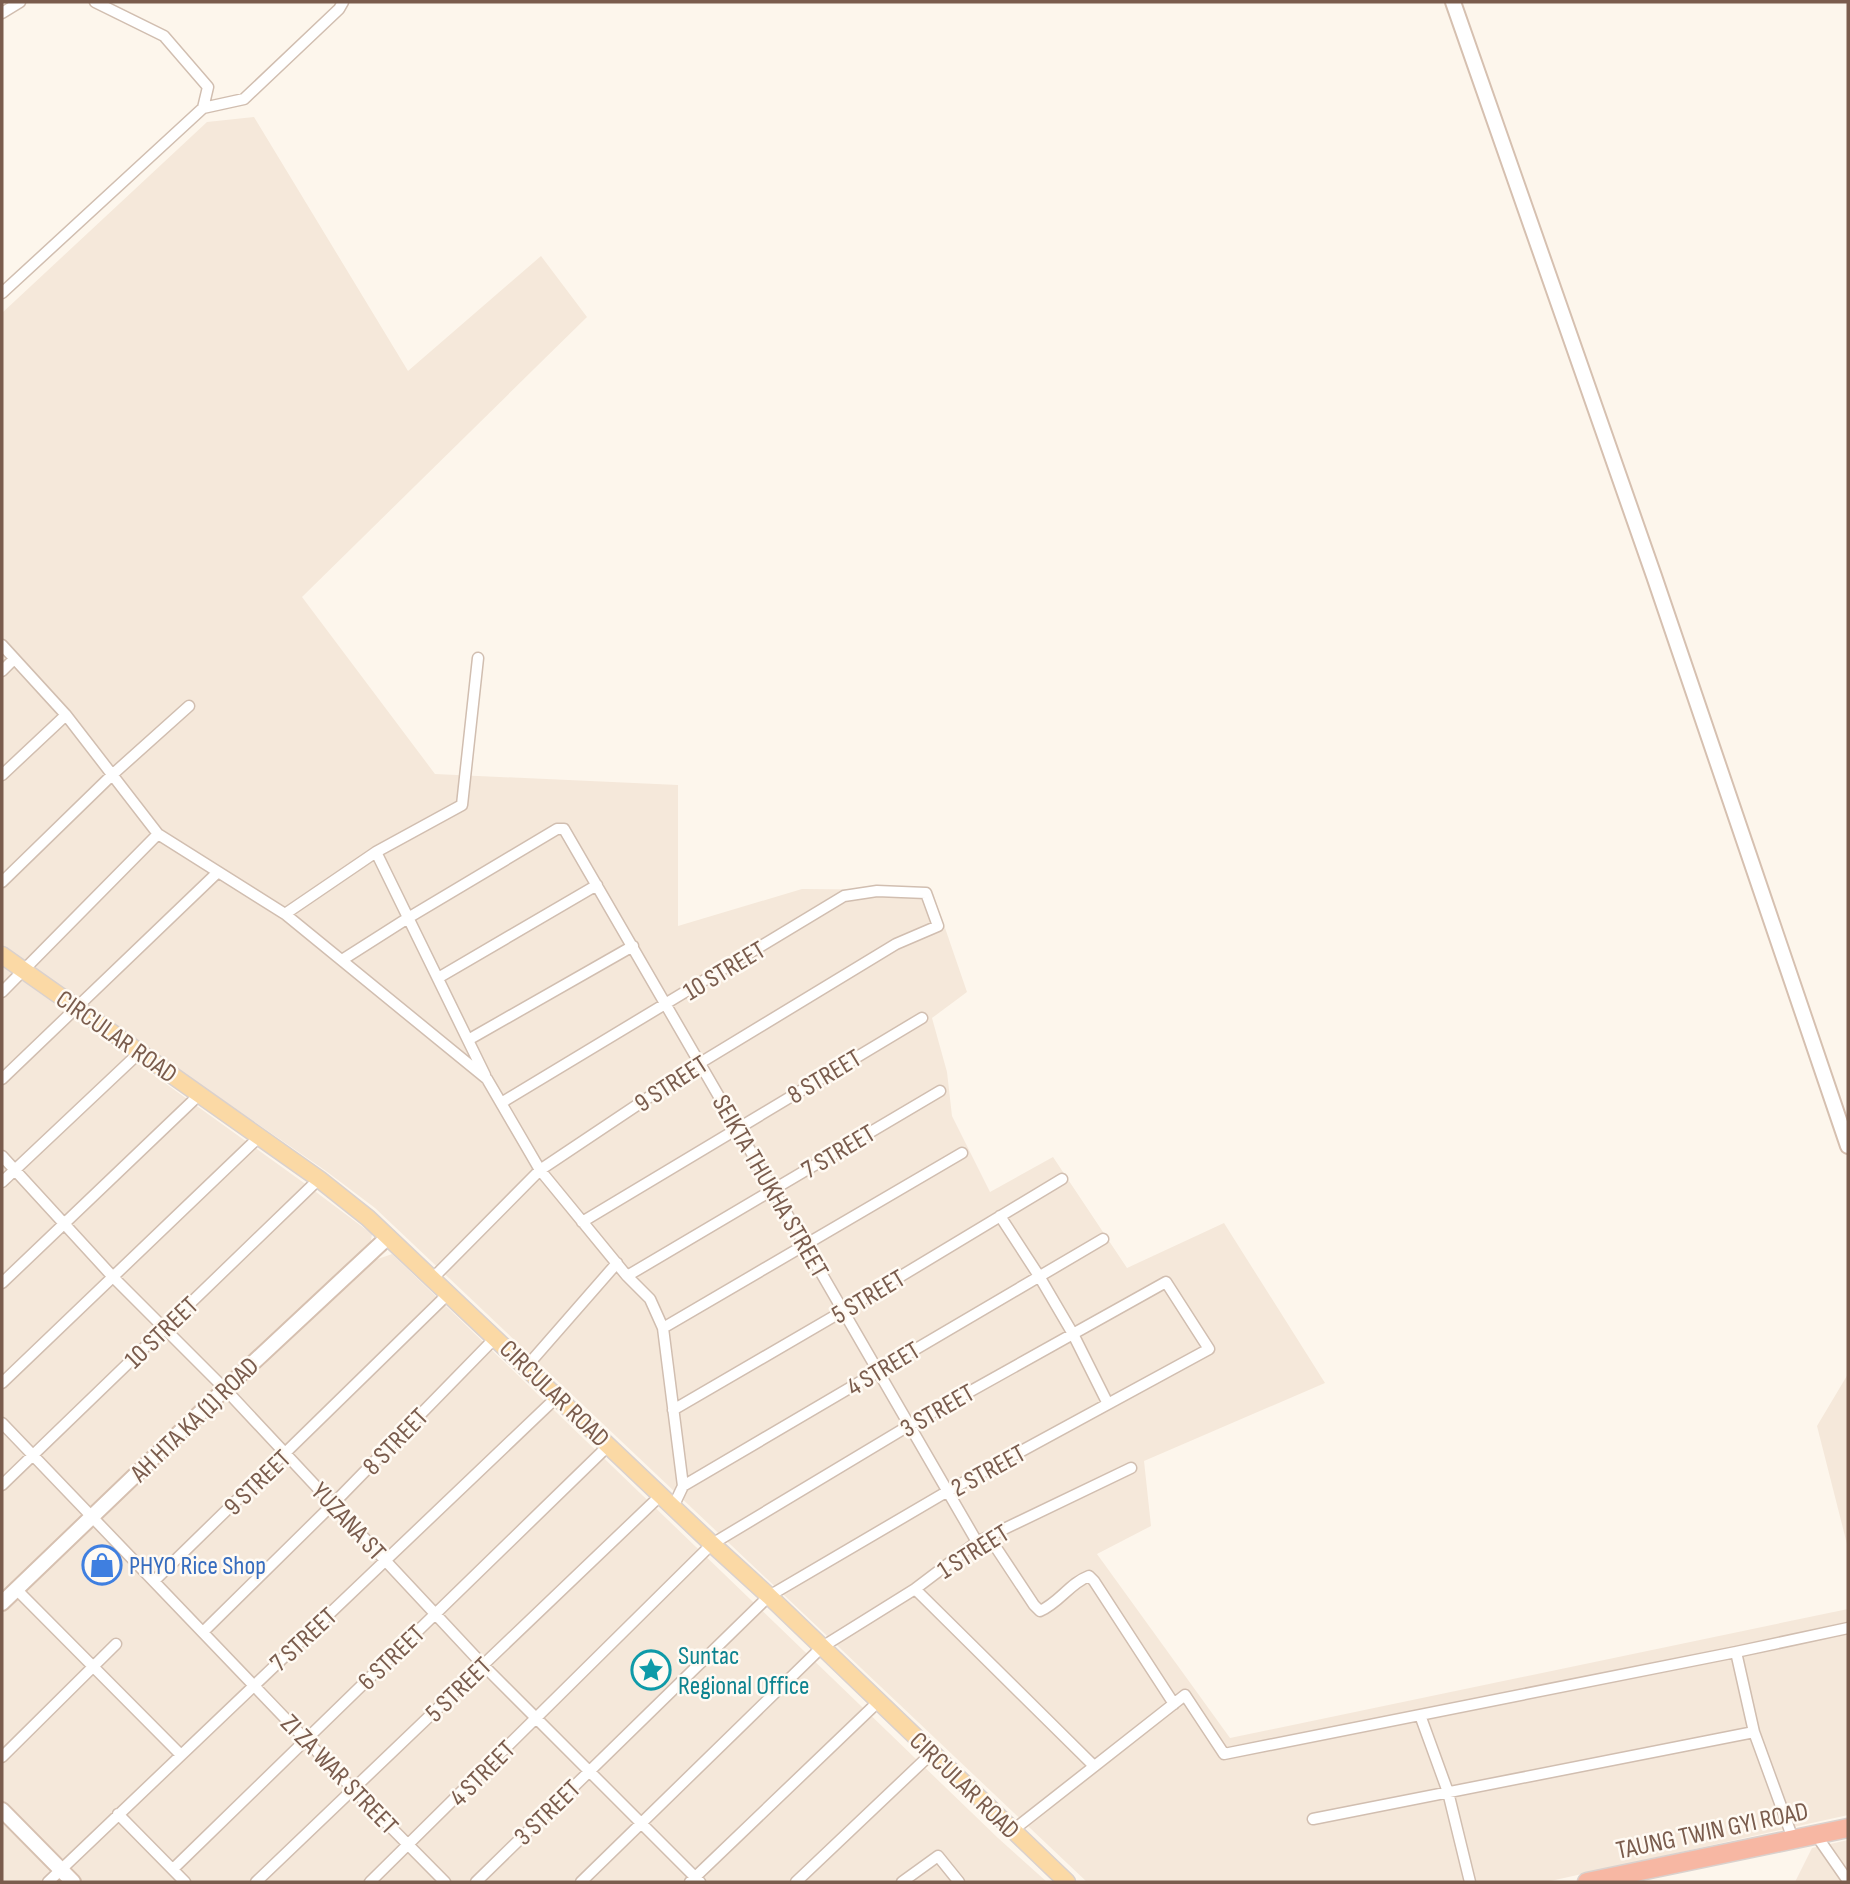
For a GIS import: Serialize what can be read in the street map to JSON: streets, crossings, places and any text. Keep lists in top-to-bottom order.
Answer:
{
  "streets": {
    "highway": ["TAUNG TWIN GYI ROAD"],
    "main road": ["CIRCULAR ROAD"],
    "street": [
      "10 STREET",
      "8 STREET",
      "9 STREET",
      "7 STREET",
      "SEIKTA THUKHA STREET",
      "5 STREET",
      "4 STREET",
      "3 STREET",
      "AH HTA KA (1) ROAD",
      "2 STREET",
      "YUZANA ST",
      "1 STREET",
      "6 STREET",
      "ZI ZA WAR STREET"
    ]
  },
  "crossings": [
    ["10 STREET", "CIRCULAR ROAD"],
    ["10 STREET", "9 STREET"],
    ["10 STREET", "SEIKTA THUKHA STREET"],
    ["10 STREET", "YUZANA ST"],
    ["10 STREET", "ZI ZA WAR STREET"],
    ["CIRCULAR ROAD", "8 STREET"],
    ["CIRCULAR ROAD", "9 STREET"],
    ["CIRCULAR ROAD", "7 STREET"],
    ["CIRCULAR ROAD", "5 STREET"],
    ["CIRCULAR ROAD", "4 STREET"],
    ["CIRCULAR ROAD", "3 STREET"],
    ["CIRCULAR ROAD", "AH HTA KA (1) ROAD"],
    ["CIRCULAR ROAD", "2 STREET"],
    ["CIRCULAR ROAD", "1 STREET"],
    ["CIRCULAR ROAD", "6 STREET"],
    ["8 STREET", "SEIKTA THUKHA STREET"],
    ["8 STREET", "YUZANA ST"],
    ["8 STREET", "ZI ZA WAR STREET"],
    ["9 STREET", "SEIKTA THUKHA STREET"],
    ["9 STREET", "YUZANA ST"],
    ["9 STREET", "ZI ZA WAR STREET"],
    ["7 STREET", "SEIKTA THUKHA STREET"],
    ["7 STREET", "YUZANA ST"],
    ["7 STREET", "ZI ZA WAR STREET"],
    ["SEIKTA THUKHA STREET", "5 STREET"],
    ["SEIKTA THUKHA STREET", "4 STREET"],
    ["SEIKTA THUKHA STREET", "3 STREET"],
    ["SEIKTA THUKHA STREET", "2 STREET"],
    ["SEIKTA THUKHA STREET", "1 STREET"],
    ["5 STREET", "YUZANA ST"],
    ["5 STREET", "ZI ZA WAR STREET"],
    ["4 STREET", "3 STREET"],
    ["4 STREET", "YUZANA ST"],
    ["4 STREET", "ZI ZA WAR STREET"],
    ["3 STREET", "2 STREET"],
    ["3 STREET", "YUZANA ST"],
    ["AH HTA KA (1) ROAD", "YUZANA ST"],
    ["AH HTA KA (1) ROAD", "ZI ZA WAR STREET"],
    ["YUZANA ST", "6 STREET"],
    ["6 STREET", "ZI ZA WAR STREET"]
  ],
  "places": {
    "shop": ["PHYO Rice Shop"],
    "place": ["Suntac Regional Office"]
  }
}
